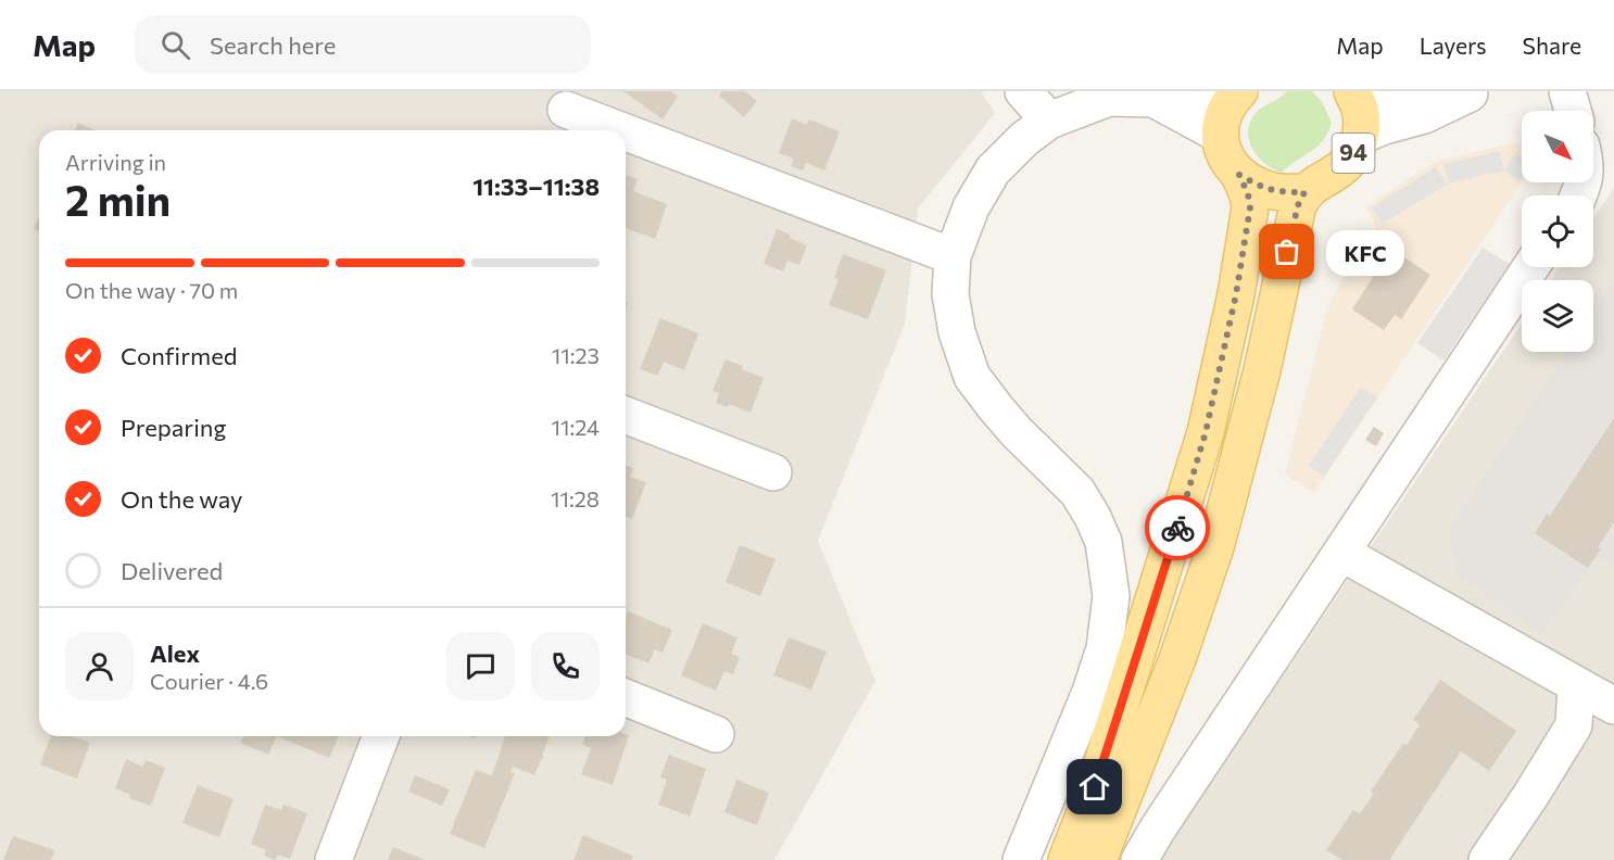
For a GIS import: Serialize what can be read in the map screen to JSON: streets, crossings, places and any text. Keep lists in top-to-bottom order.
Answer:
{
  "streets": {
    "main road": ["94"]
  },
  "places": ["KFC"],
  "north": "bottom right",
  "page": {
    "header": "Map",
    "search": "Search here",
    "nav": ["Map", "Layers", "Share"],
    "heading": ["2 min", "Arriving in", "11:33–11:38"],
    "panel": ["Alex", "Courier · 4.6"],
    "bubble": "KFC",
    "bar": "On the way · 70 m",
    "list": [
      ["Confirmed", "11:23"],
      ["Preparing", "11:24"],
      ["On the way", "11:28"],
      "Delivered"
    ]
  }
}
